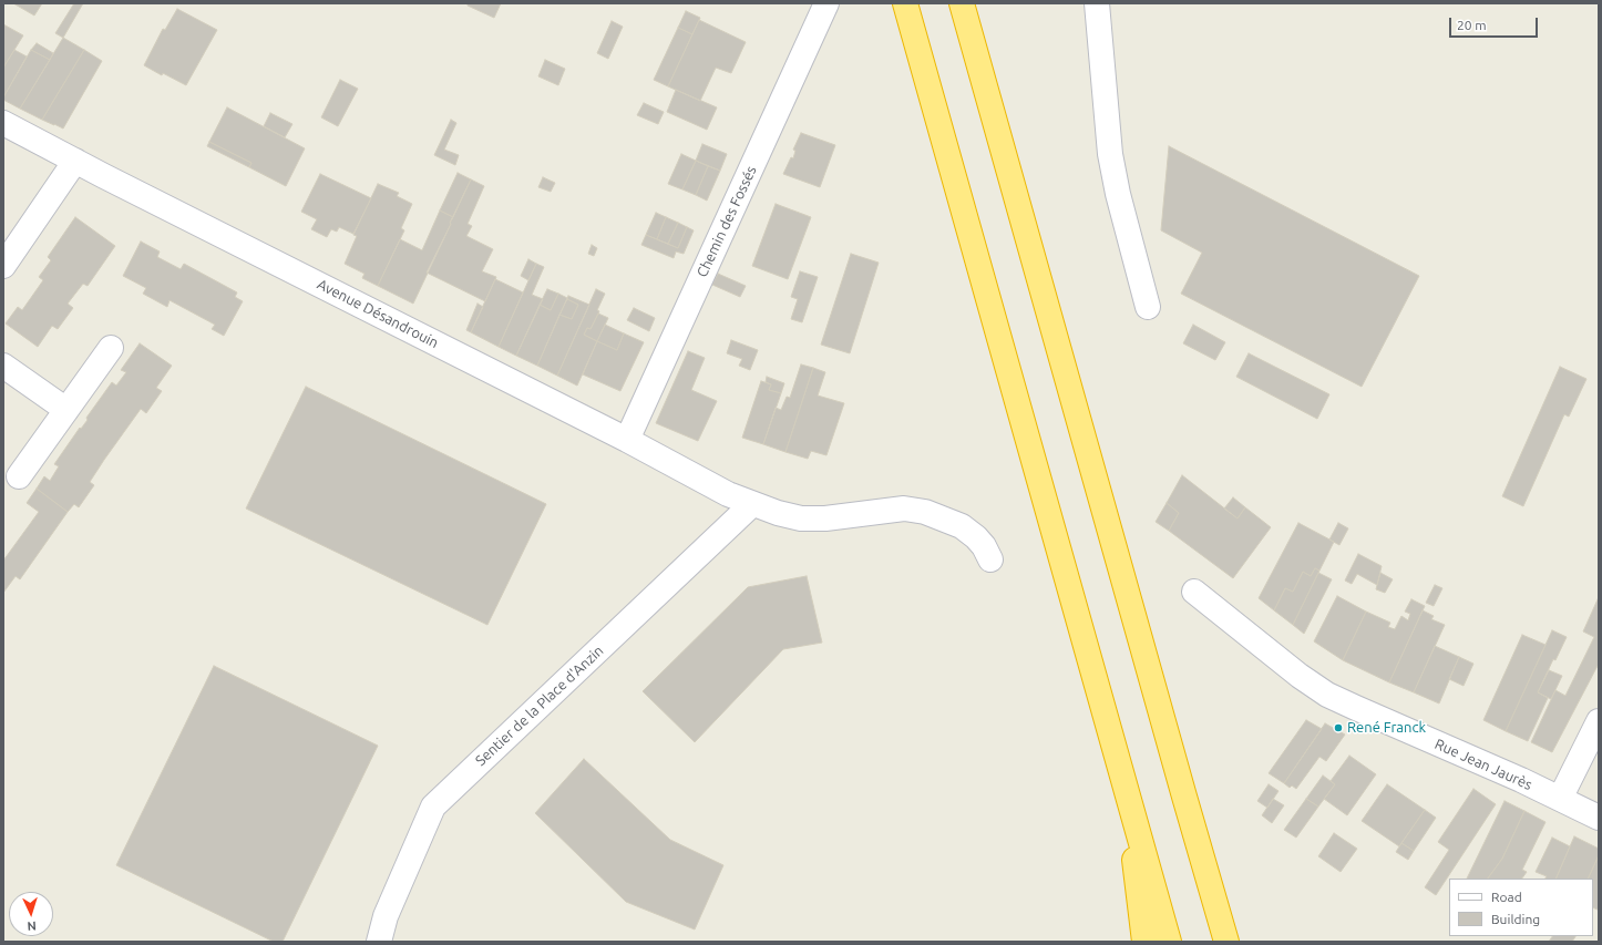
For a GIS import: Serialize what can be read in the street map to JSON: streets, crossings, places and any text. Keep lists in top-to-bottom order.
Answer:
{
  "streets": {
    "street": [
      "Chemin des Fossés",
      "Avenue Désandrouin",
      "Sentier de la Place d'Anzin",
      "Rue Jean Jaurès"
    ]
  },
  "crossings": [
    ["Chemin des Fossés", "Avenue Désandrouin"],
    ["Avenue Désandrouin", "Sentier de la Place d'Anzin"]
  ],
  "places": ["René Franck"],
  "legend": ["Road", "Building"],
  "scale_bar": "20 m",
  "north": "bottom"
}
